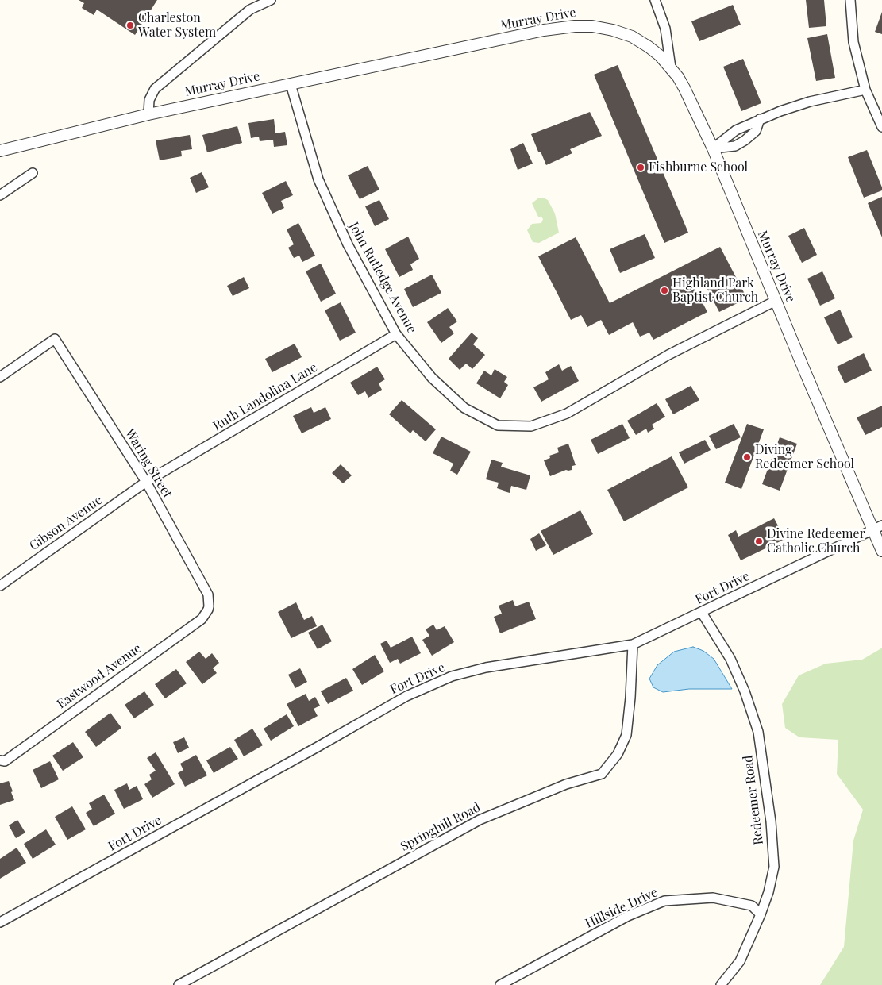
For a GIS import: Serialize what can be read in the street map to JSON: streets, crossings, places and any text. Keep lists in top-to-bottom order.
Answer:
{
  "streets": {
    "street": [
      "Murray Drive",
      "John Rutledge Avenue",
      "Ruth Landolina Lane",
      "Waring Street",
      "Gibson Avenue",
      "Fort Drive",
      "Eastwood Avenue",
      "Redeemer Road",
      "Springhill Road",
      "Hillside Drive"
    ]
  },
  "crossings": [
    ["Murray Drive", "John Rutledge Avenue"],
    ["Murray Drive", "Fort Drive"],
    ["John Rutledge Avenue", "Ruth Landolina Lane"],
    ["Ruth Landolina Lane", "Waring Street"],
    ["Ruth Landolina Lane", "Gibson Avenue"],
    ["Waring Street", "Gibson Avenue"],
    ["Waring Street", "Eastwood Avenue"],
    ["Fort Drive", "Redeemer Road"],
    ["Fort Drive", "Springhill Road"],
    ["Redeemer Road", "Hillside Drive"]
  ],
  "places": [
    "Charleston Water System",
    "Fishburne School",
    "Highland Park Baptist Church",
    "Diving Redeemer School",
    "Divine Redeemer Catholic Church"
  ]
}
